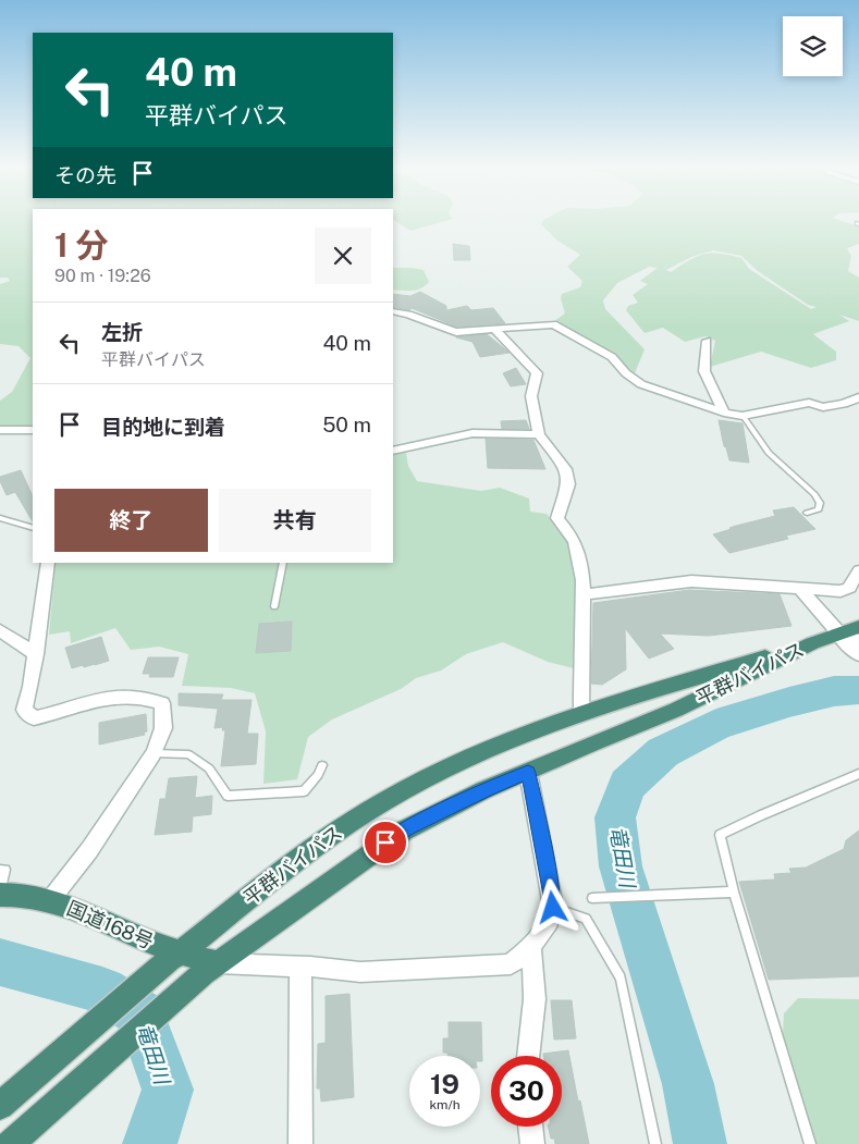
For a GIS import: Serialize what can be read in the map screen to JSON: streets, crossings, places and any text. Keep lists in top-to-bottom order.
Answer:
{
  "streets": {
    "highway": ["平群バイパス", "国道168号"]
  },
  "crossings": [
    ["平群バイパス", "国道168号"]
  ],
  "water": ["竜田川"],
  "page": {
    "turn": ["40 m", "平群バイパス"],
    "then": "その先",
    "heading": ["1 分", "90 m · 19:26"],
    "list": [
      {
        "name": "左折",
        "note": "平群バイパス",
        "value": "40 m"
      },
      {
        "name": "目的地に到着",
        "value": "50 m"
      }
    ],
    "buttons": ["終了", "共有"],
    "speed": "19 km/h",
    "limit": "30"
  }
}
